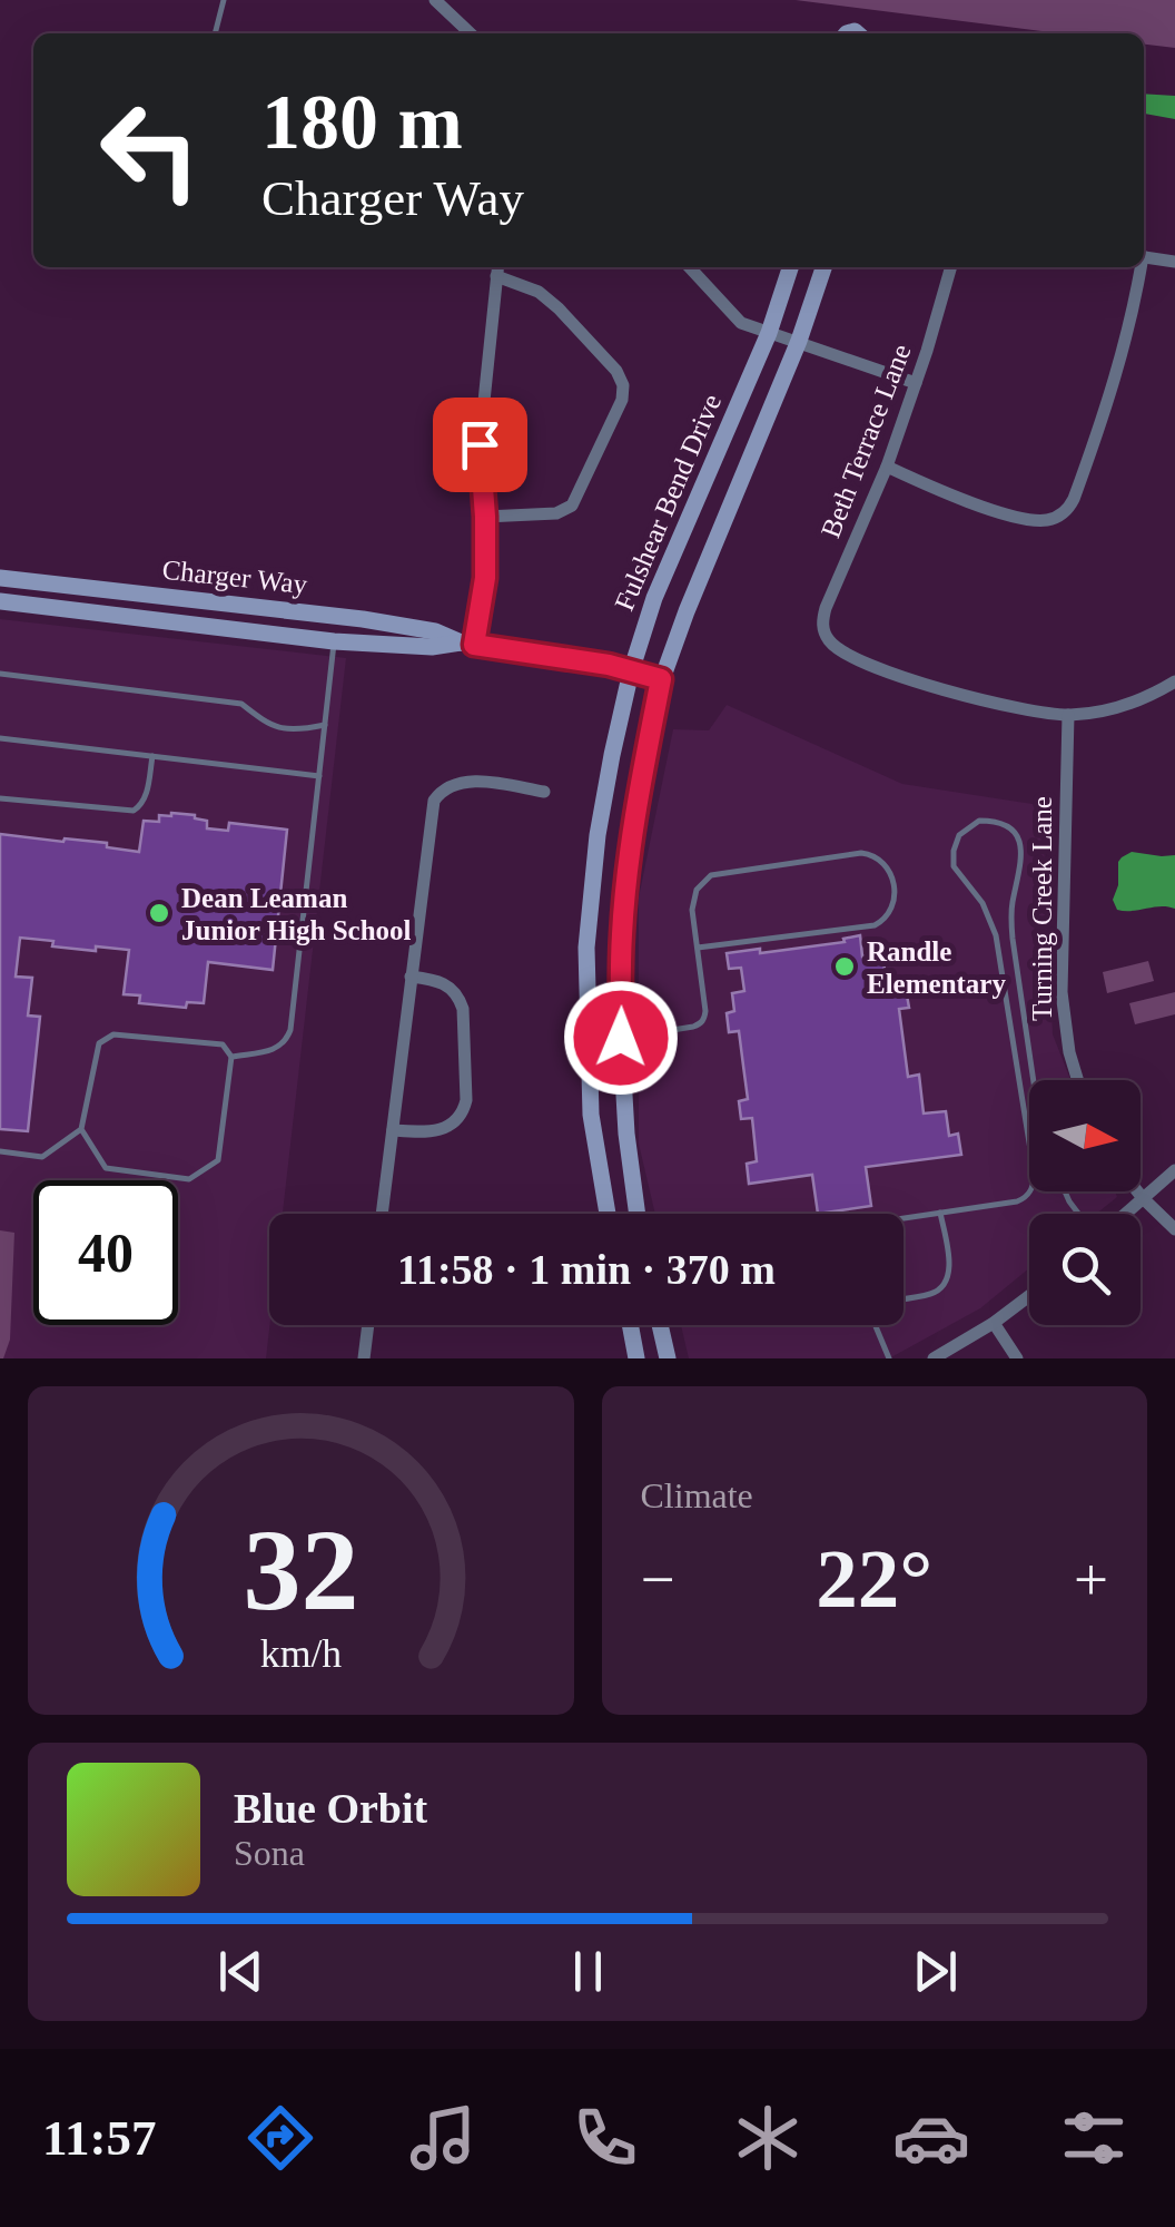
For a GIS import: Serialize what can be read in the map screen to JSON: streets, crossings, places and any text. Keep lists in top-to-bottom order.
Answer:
{
  "streets": {
    "street": [
      "Beth Terrace Lane",
      "Fulshear Bend Drive",
      "Charger Way",
      "Turning Creek Lane"
    ]
  },
  "crossings": [
    ["Beth Terrace Lane", "Turning Creek Lane"],
    ["Fulshear Bend Drive", "Charger Way"]
  ],
  "places": ["Dean Leaman Junior High School", "Randle Elementary"],
  "north": "right",
  "page": {
    "turn": ["180 m", "Charger Way"],
    "limit": "40",
    "trip": "11:58 · 1 min · 370 m",
    "tile": "Climate",
    "heat": ["−", "22°", "+"],
    "song": ["Blue Orbit", "Sona"],
    "tabs": "11:57",
    "gauge": ["32", "km/h"]
  }
}
